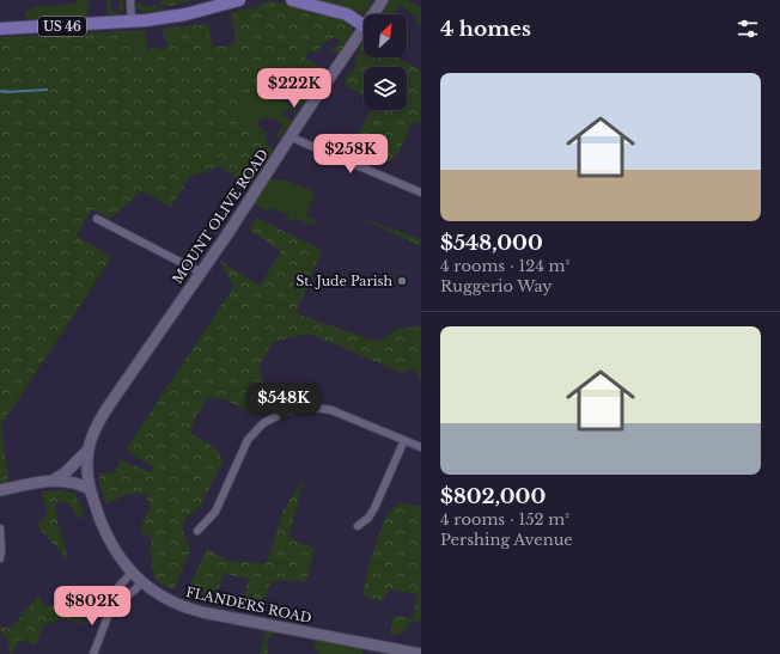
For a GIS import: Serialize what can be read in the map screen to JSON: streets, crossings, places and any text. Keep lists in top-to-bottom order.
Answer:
{
  "streets": {
    "main road": ["US 46", "MOUNT OLIVE ROAD", "FLANDERS ROAD"]
  },
  "crossings": [
    ["MOUNT OLIVE ROAD", "FLANDERS ROAD"]
  ],
  "places": ["St. Jude Parish"],
  "north": "top right",
  "page": {
    "heading": "4 homes",
    "list": [
      {
        "name": "$548,000",
        "note": "4 rooms · 124 m² · Ruggerio Way"
      },
      {
        "name": "$802,000",
        "note": "4 rooms · 152 m² · Pershing Avenue"
      }
    ],
    "price": [
      "$222K",
      "$258K",
      "$548K",
      "$802K"
    ]
  }
}
